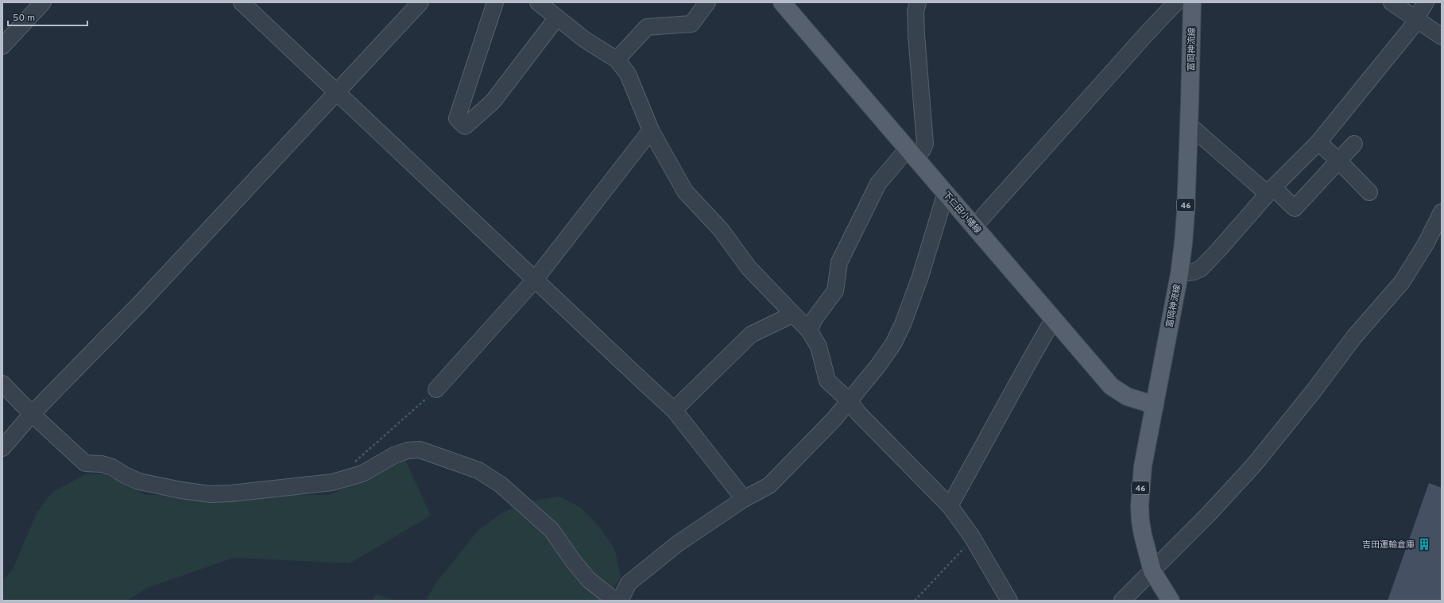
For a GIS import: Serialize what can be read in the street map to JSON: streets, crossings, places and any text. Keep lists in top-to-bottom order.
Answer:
{
  "streets": {
    "main road": ["富岡神流線", "46", "下仁田小幡線"]
  },
  "crossings": [
    ["富岡神流線", "下仁田小幡線"]
  ],
  "places": {
    "building": ["吉田運輸倉庫"]
  },
  "scale_bar": "50 m"
}
